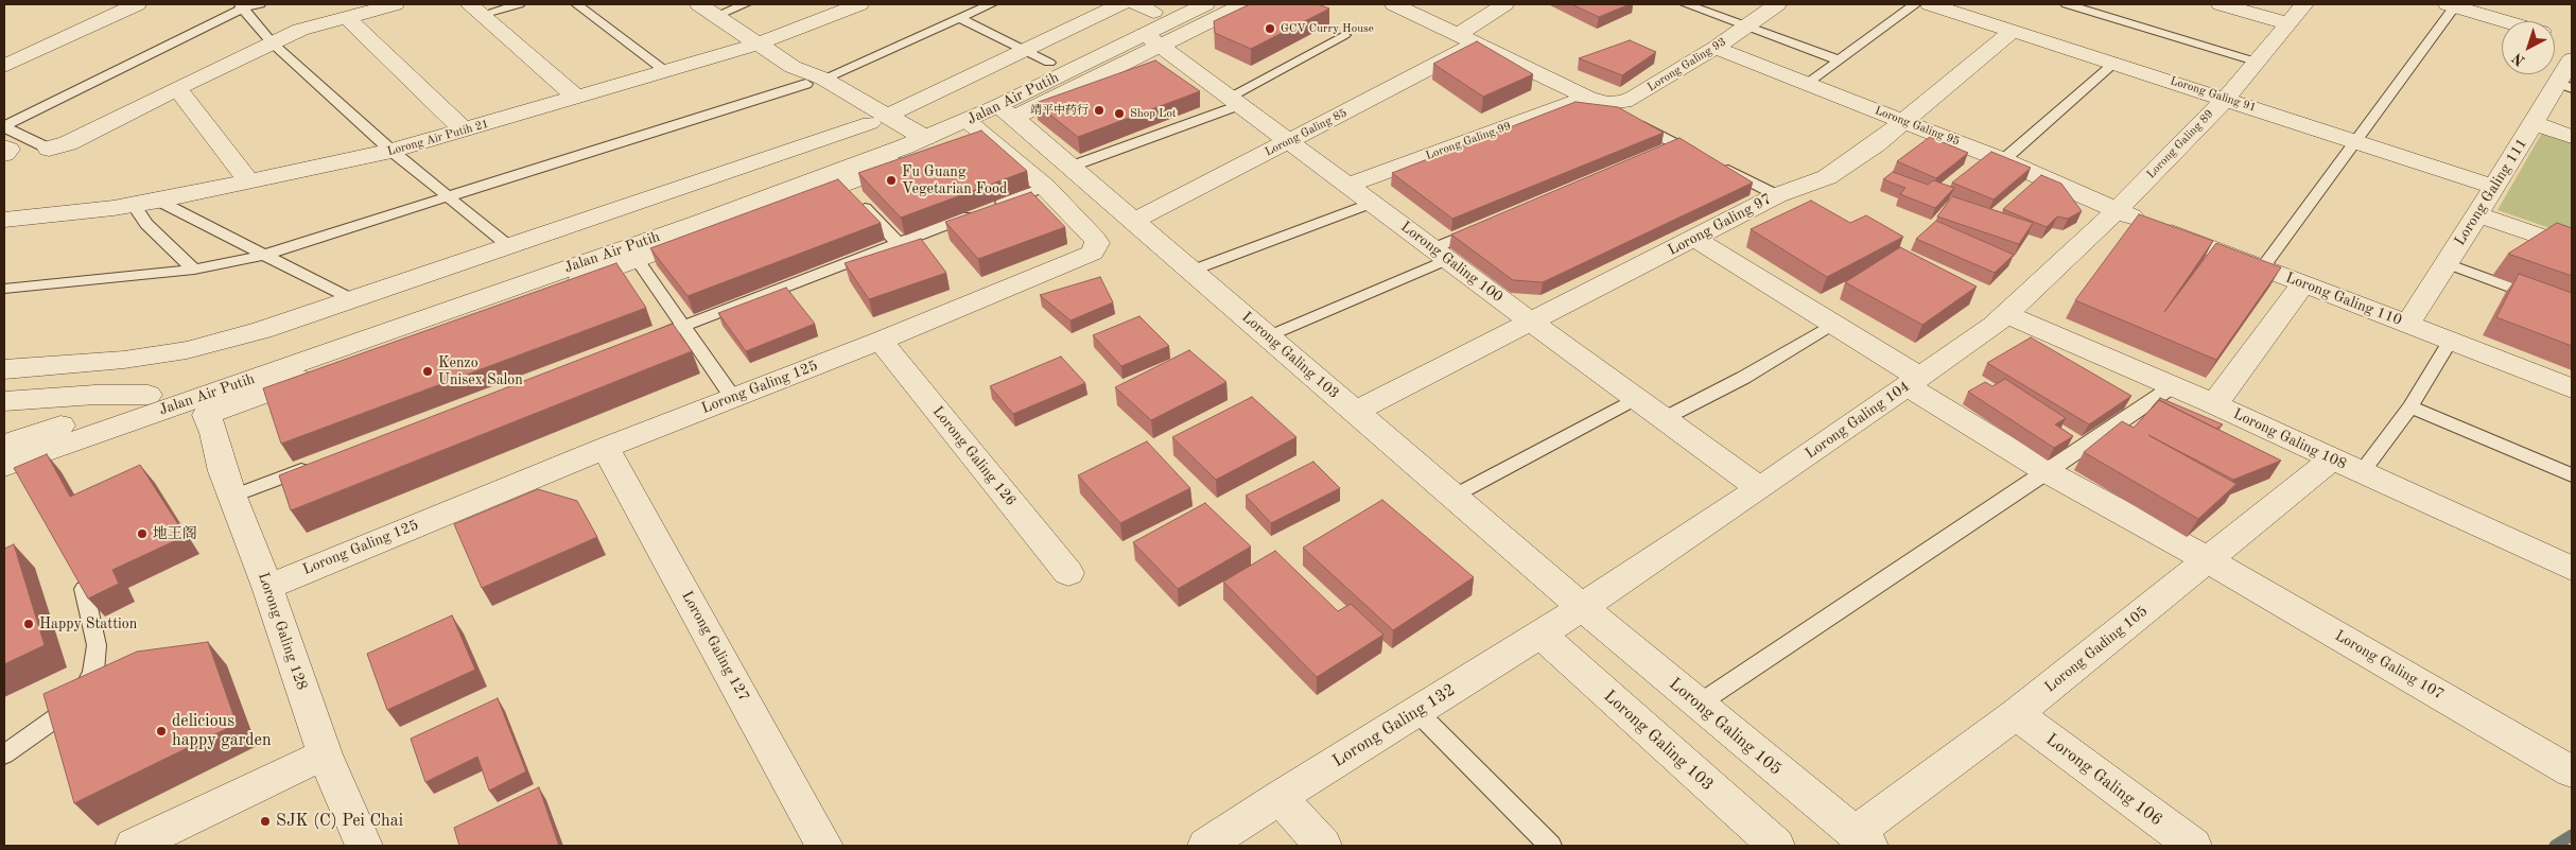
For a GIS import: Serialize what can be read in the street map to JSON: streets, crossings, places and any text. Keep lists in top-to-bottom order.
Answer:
{
  "streets": {
    "street": [
      "Lorong Galing 93",
      "Lorong Galing 91",
      "Jalan Air Putih",
      "Lorong Galing 95",
      "Lorong Galing 85",
      "Lorong Air Putih 21",
      "Lorong Galing 99",
      "Lorong Galing 89",
      "Lorong Galing 111",
      "Lorong Galing 97",
      "Lorong Galing 100",
      "Lorong Galing 110",
      "Lorong Galing 103",
      "Lorong Galing 125",
      "Lorong Galing 104",
      "Lorong Galing 108",
      "Lorong Galing 126",
      "Lorong Galing 128",
      "Lorong Galing 127",
      "Lorong Gading 105",
      "Lorong Galing 107",
      "Lorong Galing 132",
      "Lorong Galing 105",
      "Lorong Galing 106"
    ]
  },
  "crossings": [
    ["Lorong Galing 93", "Lorong Galing 95"],
    ["Lorong Galing 93", "Lorong Galing 99"],
    ["Lorong Galing 91", "Lorong Galing 89"],
    ["Lorong Galing 91", "Lorong Galing 111"],
    ["Lorong Galing 91", "Lorong Galing 97"],
    ["Jalan Air Putih", "Lorong Galing 100"],
    ["Jalan Air Putih", "Lorong Galing 103"],
    ["Jalan Air Putih", "Lorong Galing 125"],
    ["Jalan Air Putih", "Lorong Galing 128"],
    ["Lorong Galing 95", "Lorong Galing 89"],
    ["Lorong Galing 95", "Lorong Galing 97"],
    ["Lorong Galing 95", "Lorong Galing 110"],
    ["Lorong Galing 95", "Lorong Galing 104"],
    ["Lorong Galing 85", "Lorong Galing 100"],
    ["Lorong Galing 85", "Lorong Galing 103"],
    ["Lorong Galing 99", "Lorong Galing 100"],
    ["Lorong Galing 89", "Lorong Galing 110"],
    ["Lorong Galing 89", "Lorong Galing 104"],
    ["Lorong Galing 111", "Lorong Galing 110"],
    ["Lorong Galing 97", "Lorong Galing 100"],
    ["Lorong Galing 97", "Lorong Galing 103"],
    ["Lorong Galing 97", "Lorong Galing 107"],
    ["Lorong Galing 100", "Lorong Galing 104"],
    ["Lorong Galing 110", "Lorong Galing 104"],
    ["Lorong Galing 103", "Lorong Galing 104"],
    ["Lorong Galing 103", "Lorong Galing 132"],
    ["Lorong Galing 103", "Lorong Galing 105"],
    ["Lorong Galing 125", "Lorong Galing 126"],
    ["Lorong Galing 125", "Lorong Galing 128"],
    ["Lorong Galing 125", "Lorong Galing 127"],
    ["Lorong Galing 104", "Lorong Galing 108"],
    ["Lorong Galing 104", "Lorong Galing 107"],
    ["Lorong Galing 104", "Lorong Galing 132"],
    ["Lorong Galing 104", "Lorong Galing 105"],
    ["Lorong Galing 108", "Lorong Gading 105"],
    ["Lorong Gading 105", "Lorong Galing 107"],
    ["Lorong Gading 105", "Lorong Galing 105"],
    ["Lorong Gading 105", "Lorong Galing 106"],
    ["Lorong Galing 132", "Lorong Galing 105"]
  ],
  "places": [
    "GCV Curry House",
    "靖平中药行",
    "Shop Lot",
    "Fu Guang Vegetarian Food",
    "Kenzo Unisex Salon",
    "地王阁",
    "Happy Stattion",
    "delicious happy garden",
    "SJK (C) Pei Chai"
  ],
  "north": "bottom left"
}
